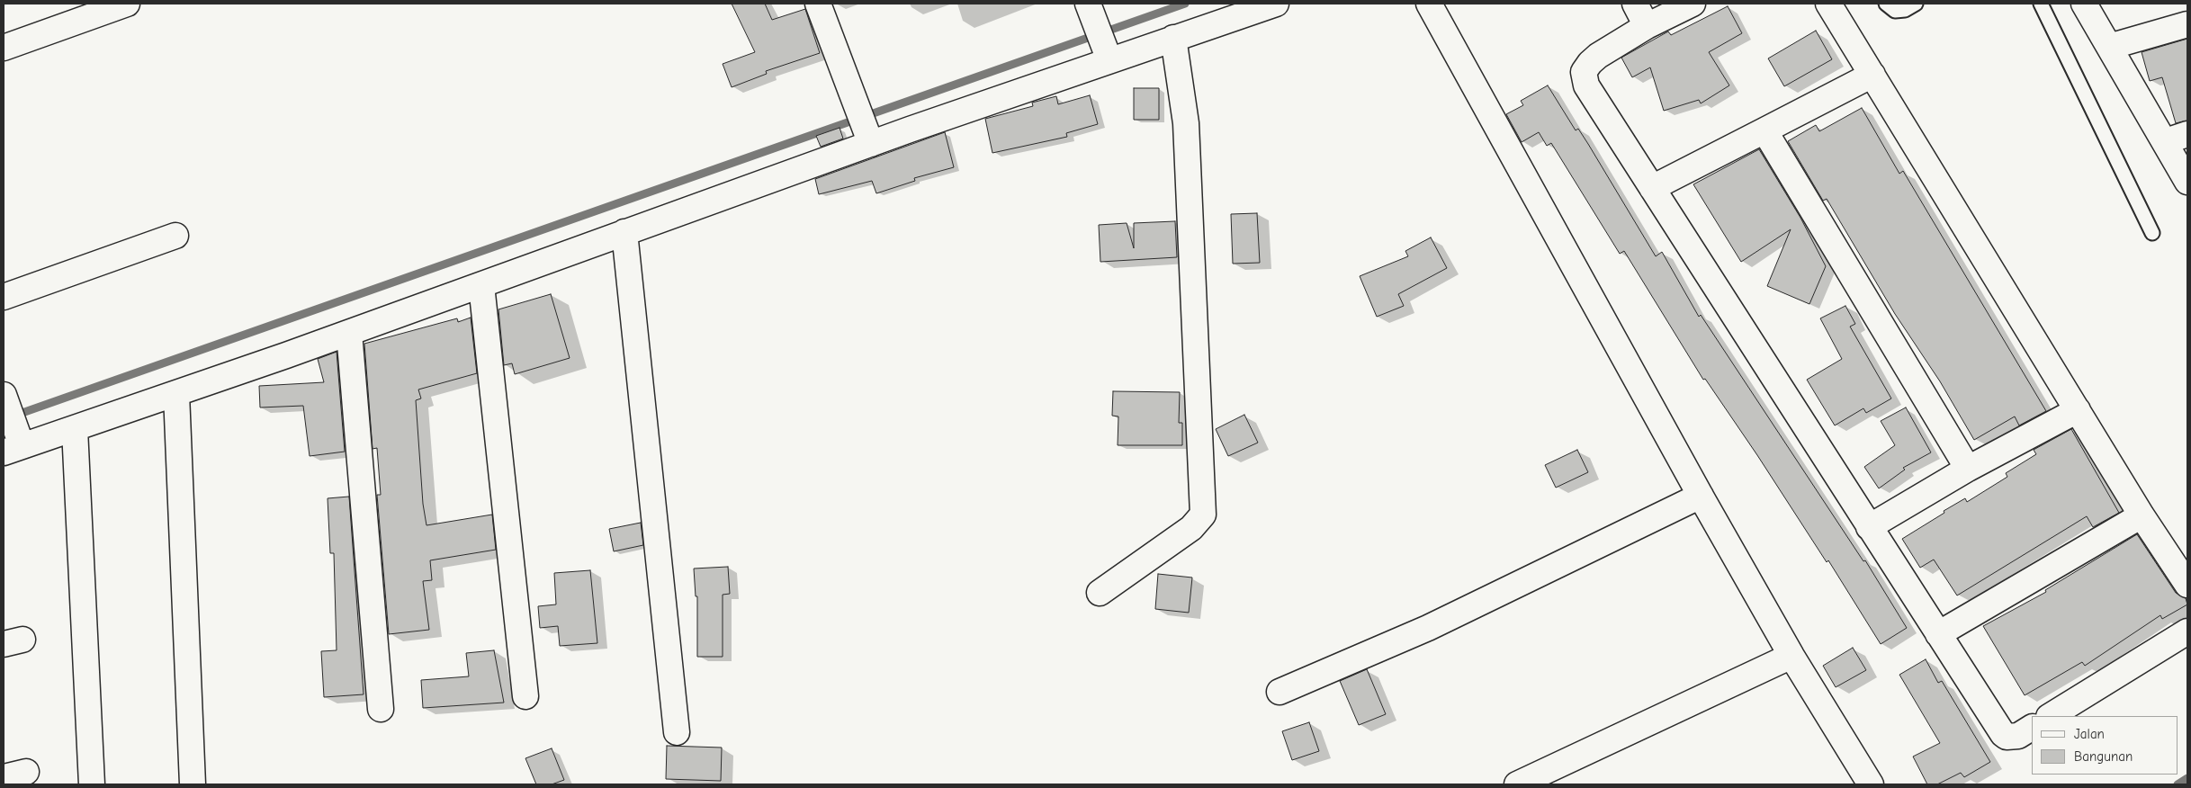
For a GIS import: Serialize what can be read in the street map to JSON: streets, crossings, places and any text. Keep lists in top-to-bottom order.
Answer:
{
  "legend": ["Jalan", "Bangunan"]
}
